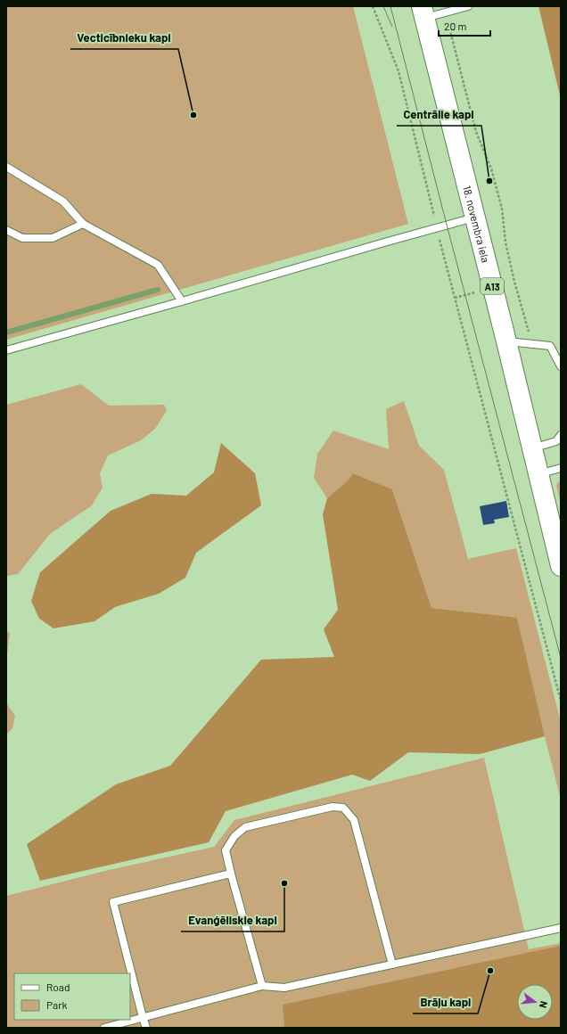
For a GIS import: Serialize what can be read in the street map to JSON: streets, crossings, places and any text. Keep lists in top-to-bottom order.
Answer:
{
  "streets": {
    "main road": ["18. novembra iela", "A13"]
  },
  "places": [
    "Vecticībnieku kapi",
    "Centrālie kapi",
    "Evanģēliskie kapi",
    "Brāļu kapi"
  ],
  "legend": ["Road", "Park"],
  "scale_bar": "20 m",
  "north": "right"
}
